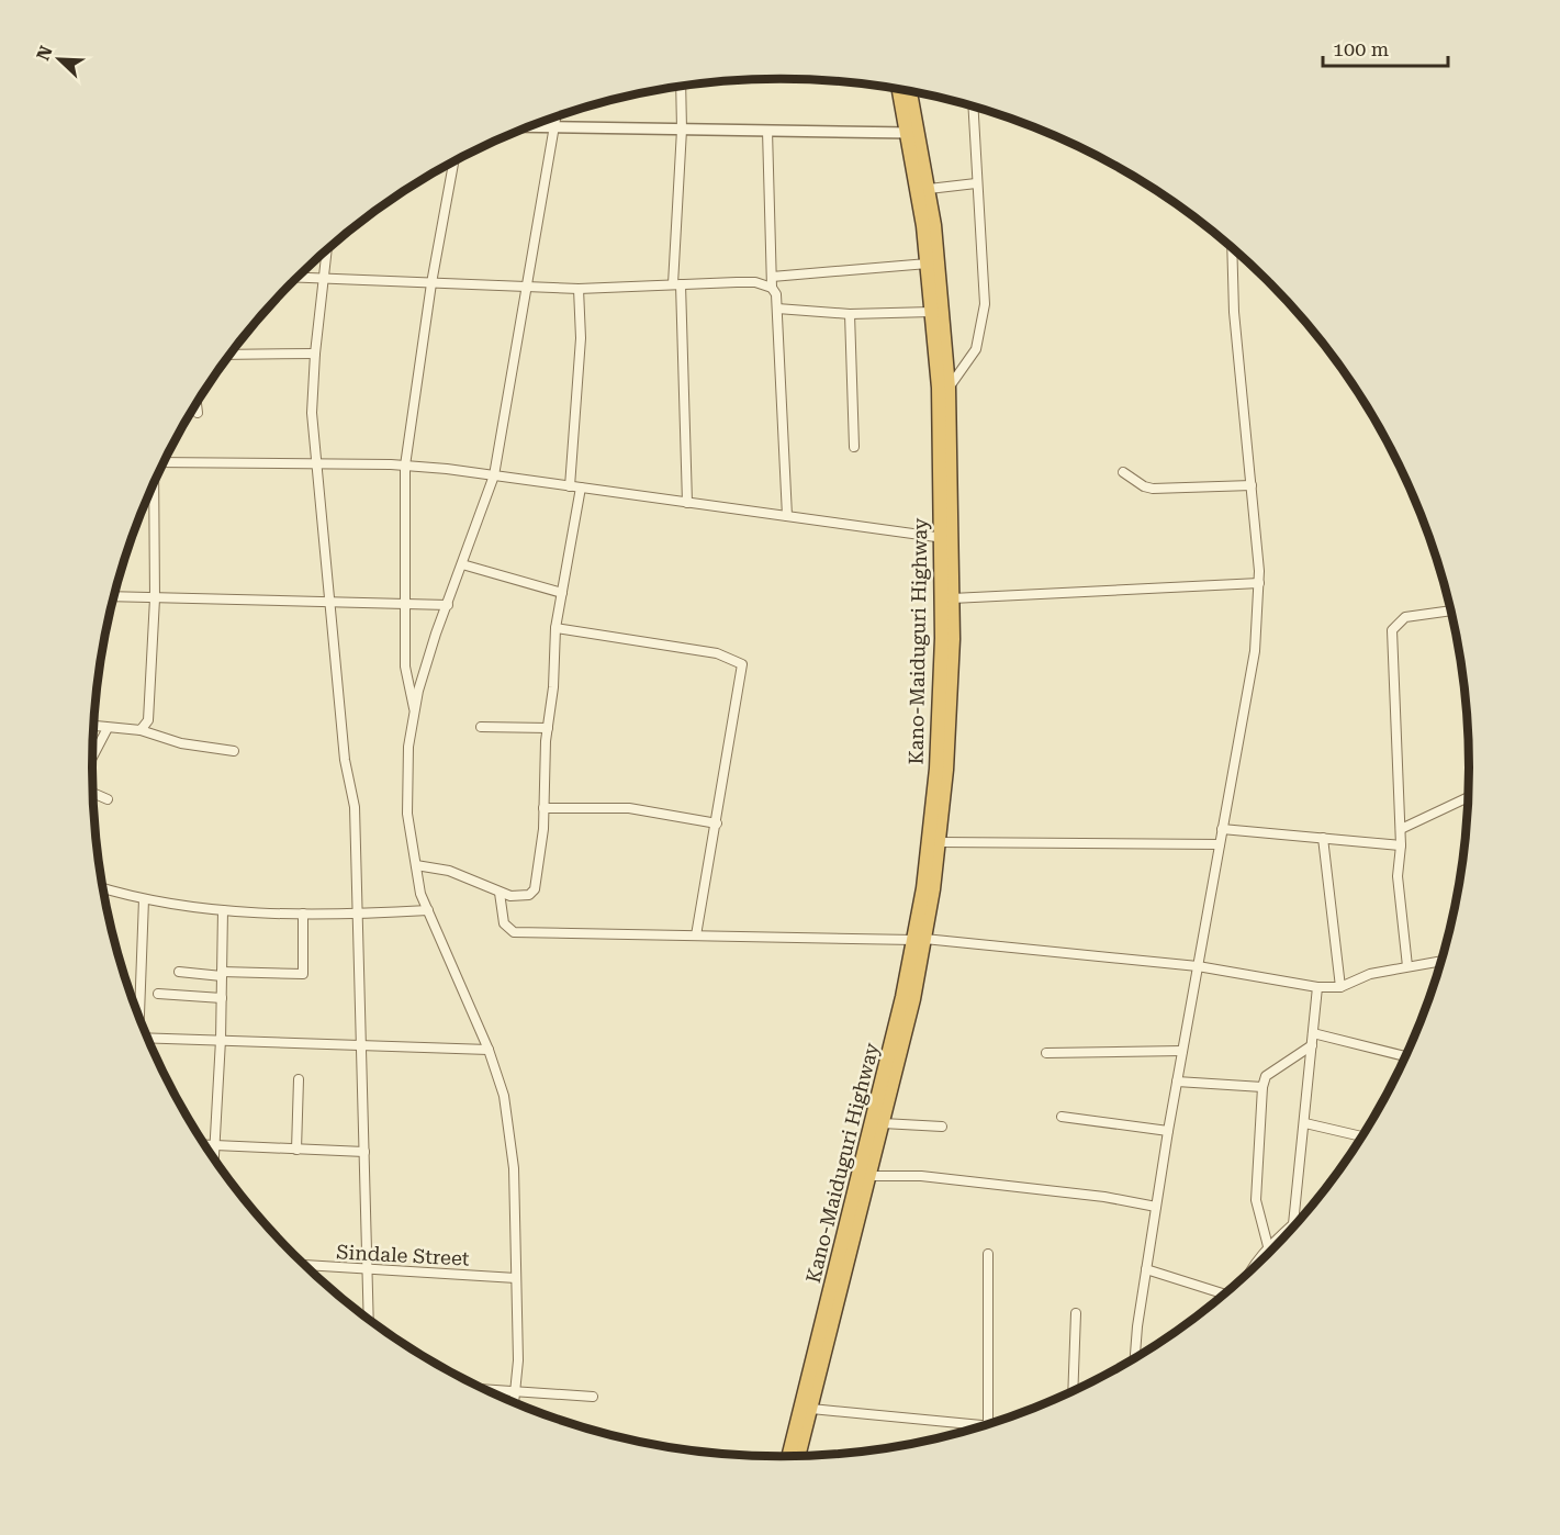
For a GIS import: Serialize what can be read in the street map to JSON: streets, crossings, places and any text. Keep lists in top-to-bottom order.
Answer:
{
  "streets": {
    "highway": ["Kano-Maiduguri Highway"],
    "street": ["Sindale Street"]
  },
  "scale_bar": "100 m",
  "north": "top left"
}
